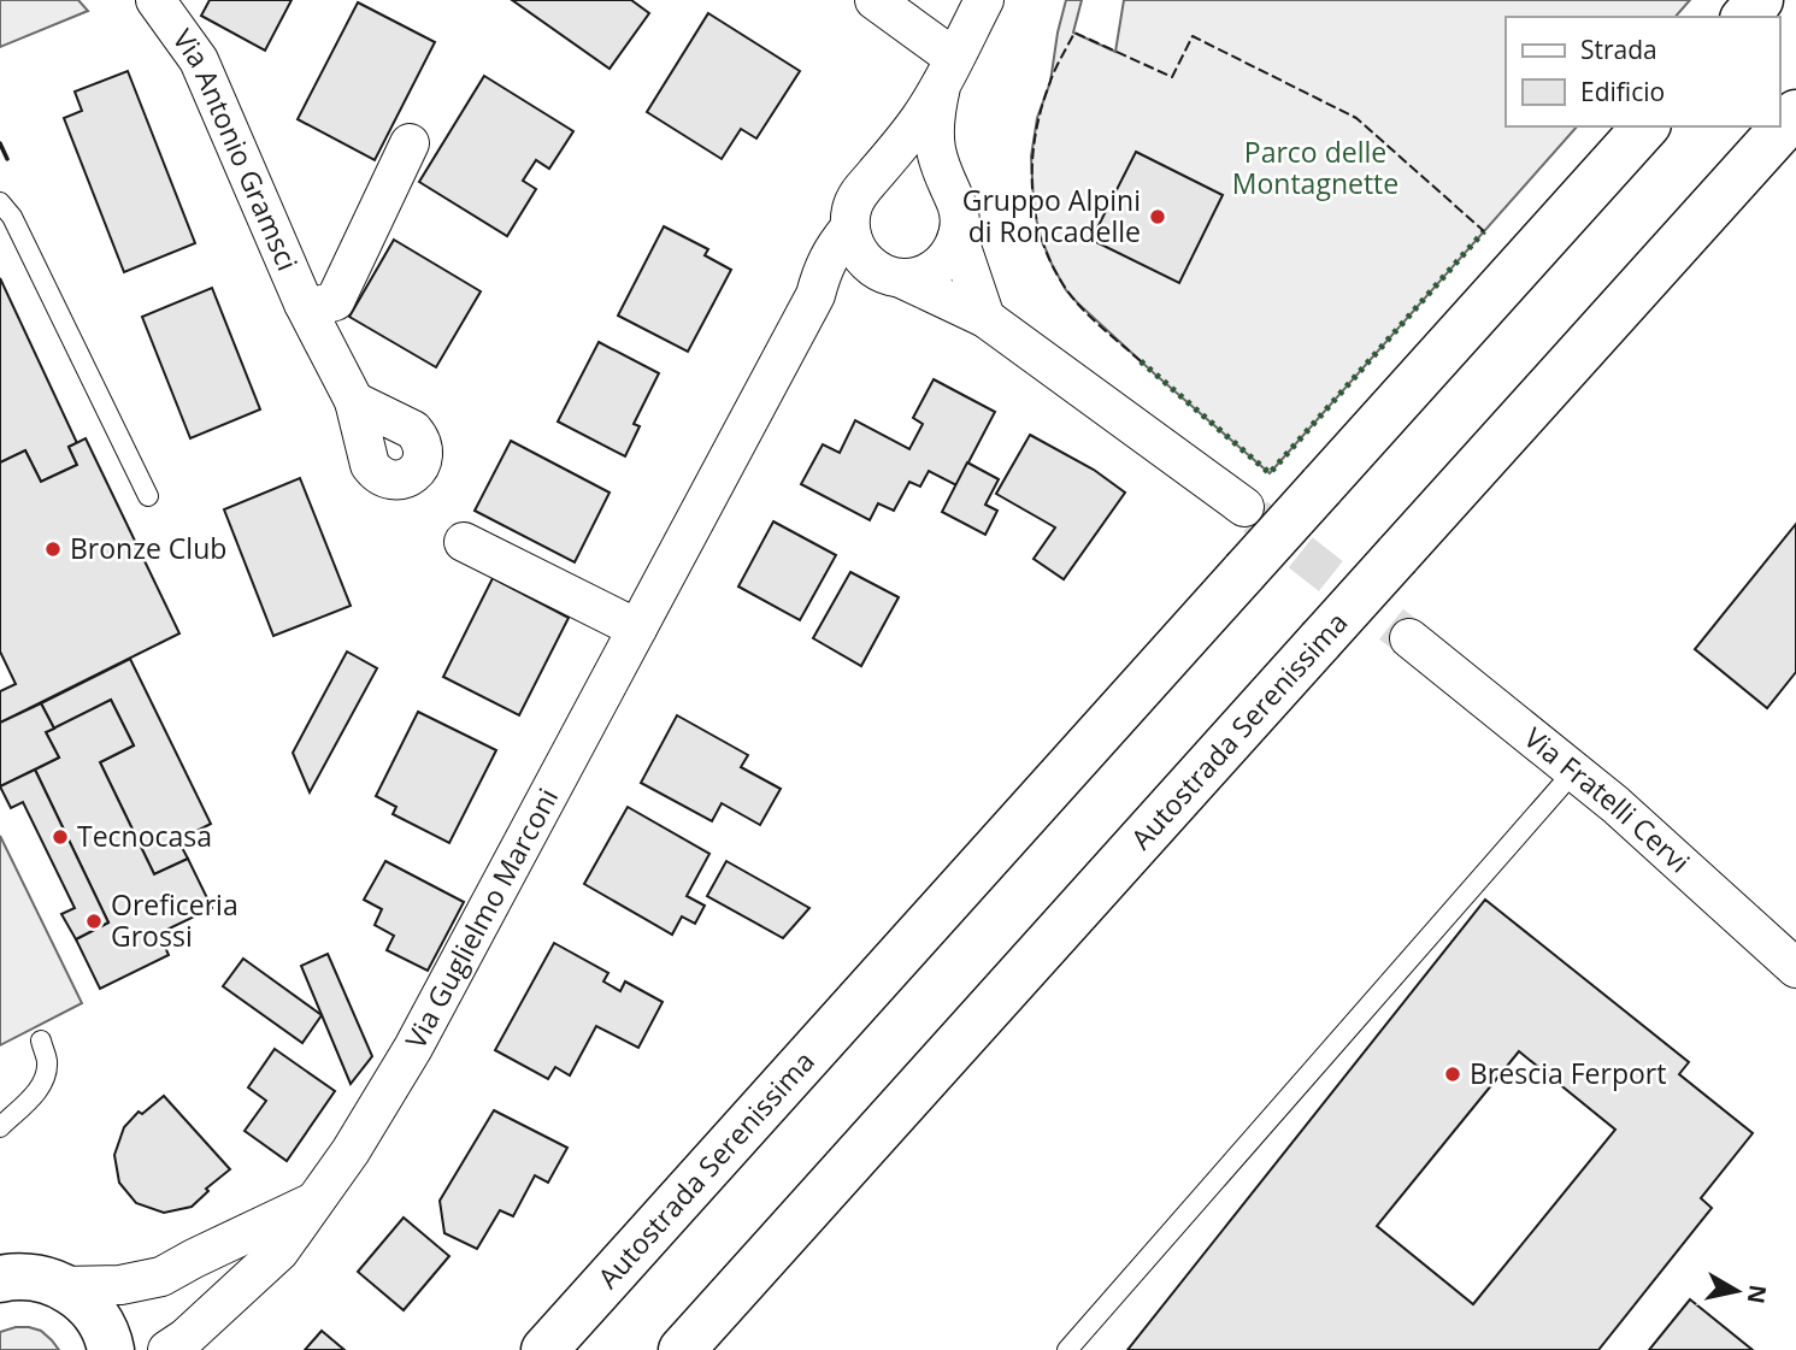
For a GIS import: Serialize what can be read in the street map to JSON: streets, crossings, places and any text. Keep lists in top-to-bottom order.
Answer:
{
  "streets": {
    "main road": ["Autostrada Serenissima"],
    "street": ["Via Antonio Gramsci", "Via Fratelli Cervi", "Via Guglielmo Marconi"]
  },
  "parks": ["Parco delle Montagnette"],
  "places": [
    "Gruppo Alpini di Roncadelle",
    "Bronze Club",
    "Tecnocasa",
    "Oreficeria Grossi",
    "Brescia Ferport"
  ],
  "legend": ["Strada", "Edificio"],
  "north": "right"
}
